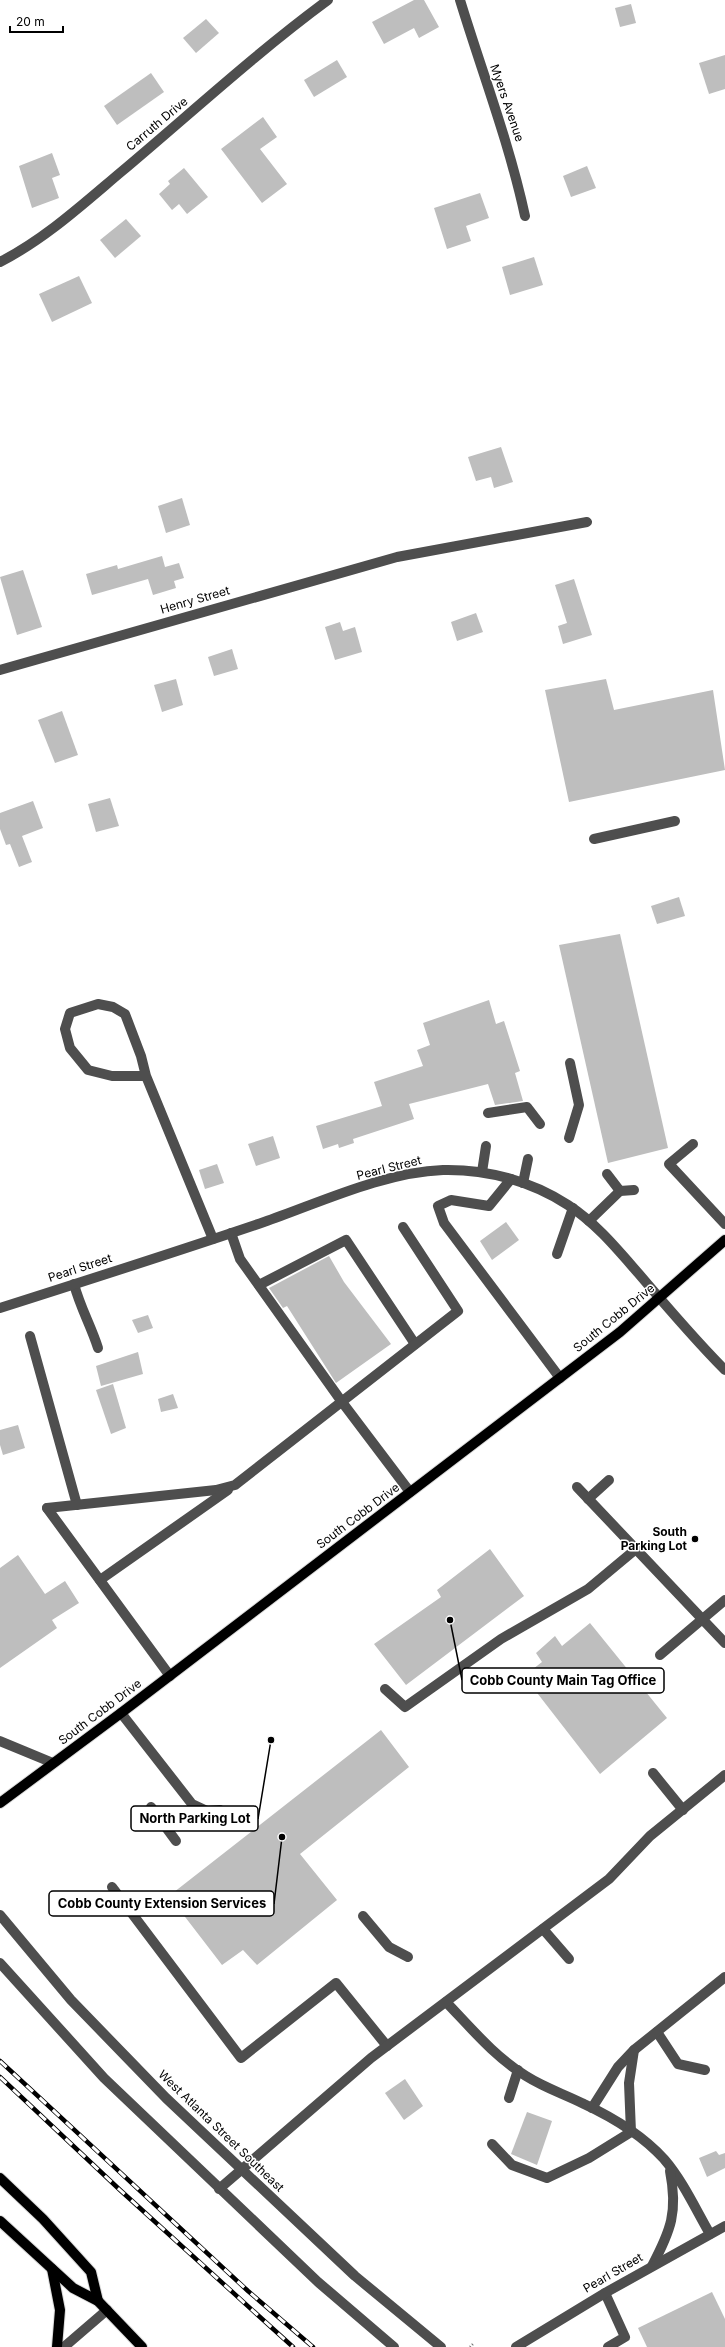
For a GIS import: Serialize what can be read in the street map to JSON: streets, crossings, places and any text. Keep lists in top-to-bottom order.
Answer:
{
  "streets": {
    "main road": ["South Cobb Drive"],
    "street": [
      "Myers Avenue",
      "Carruth Drive",
      "Henry Street",
      "Pearl Street",
      "West Atlanta Street Southeast"
    ]
  },
  "crossings": [
    ["Pearl Street", "South Cobb Drive"]
  ],
  "places": [
    "South Parking Lot",
    "Cobb County Main Tag Office",
    "North Parking Lot",
    "Cobb County Extension Services"
  ],
  "scale_bar": "20 m"
}
